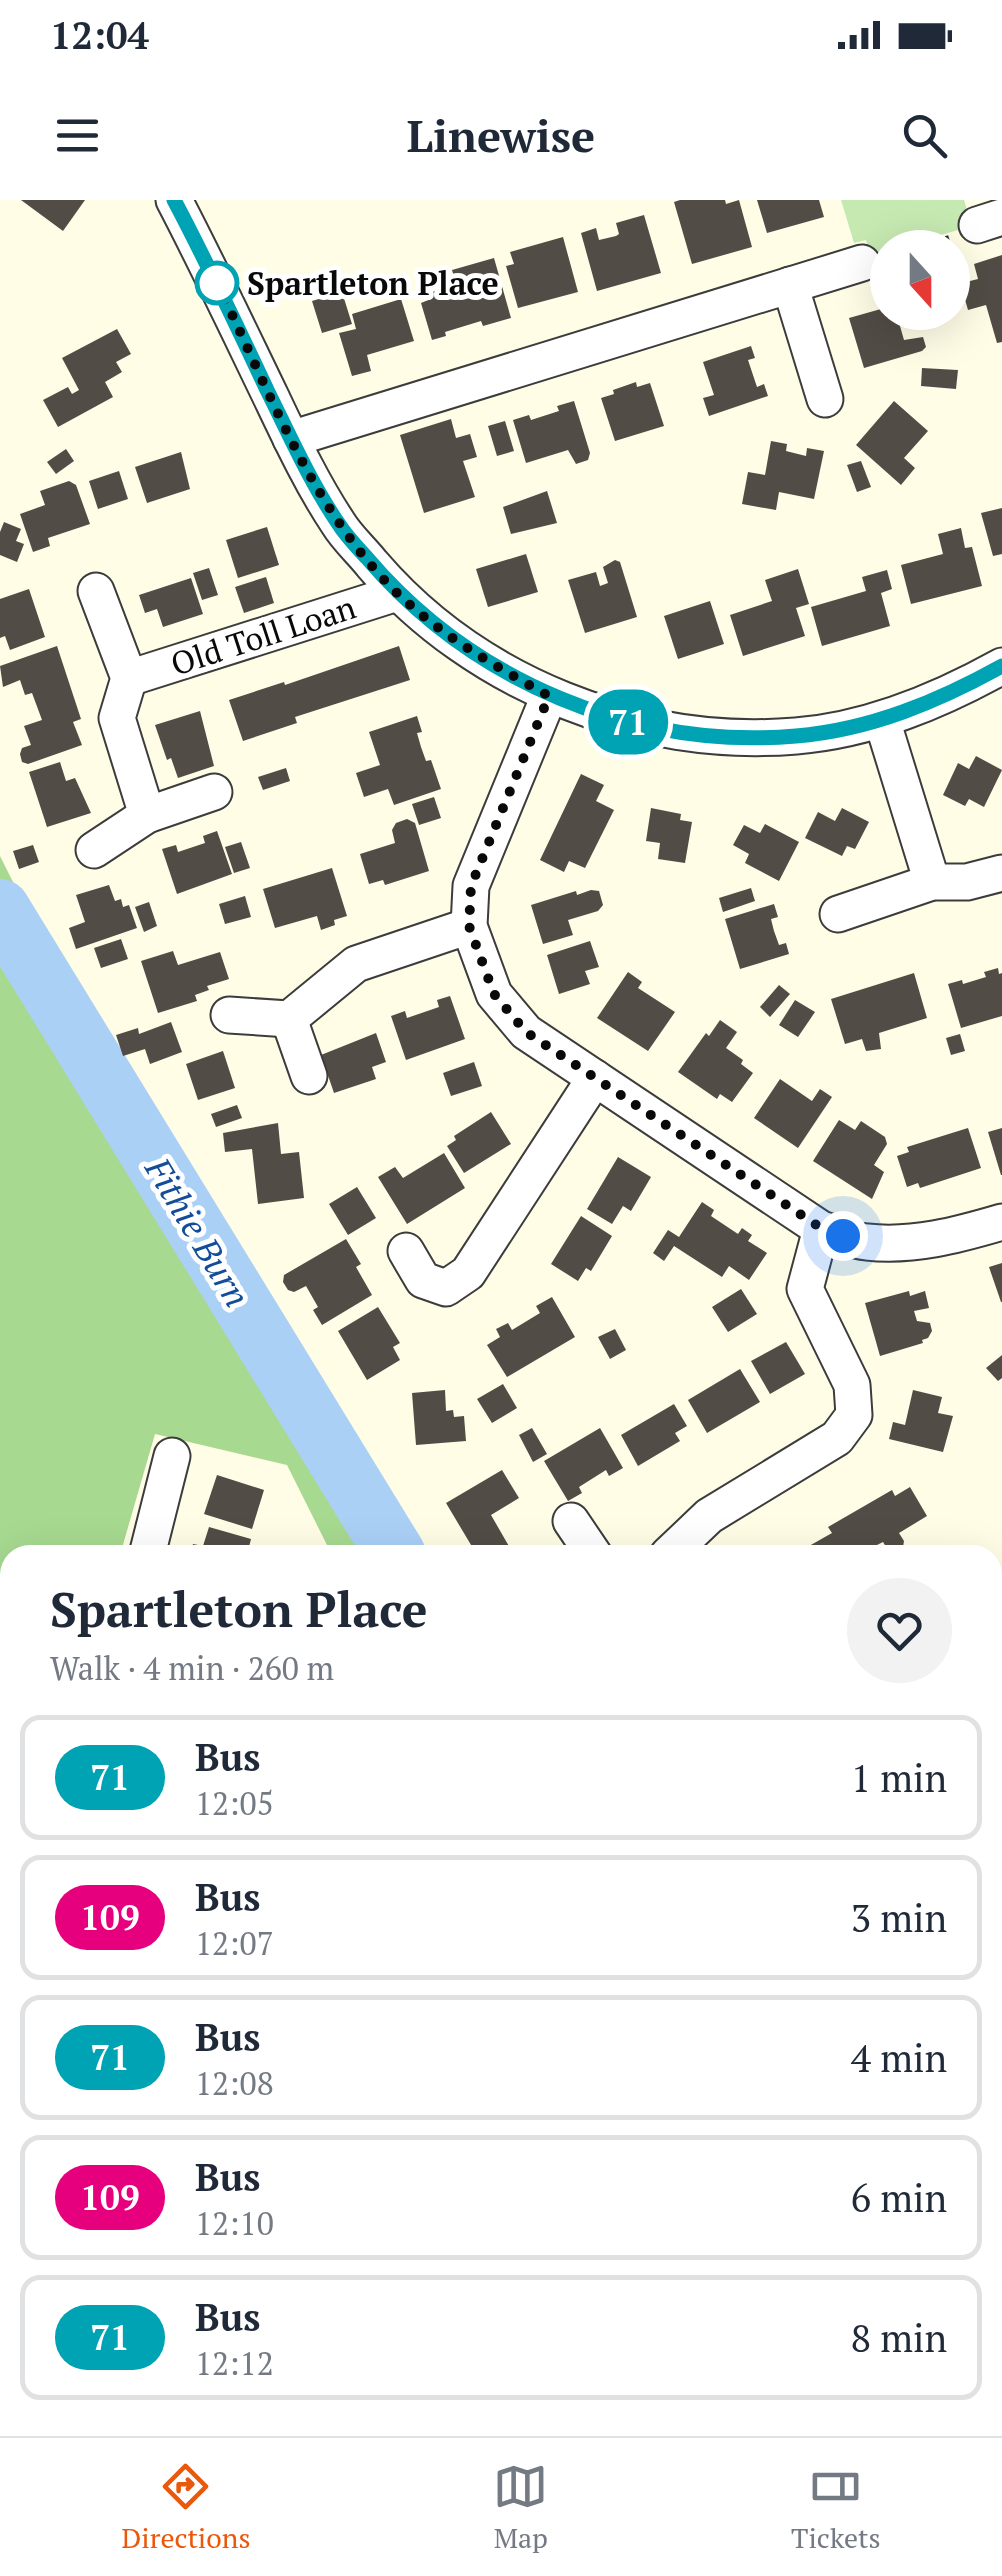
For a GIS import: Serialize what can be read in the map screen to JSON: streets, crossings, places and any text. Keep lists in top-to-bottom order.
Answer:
{
  "streets": {
    "street": ["Old Toll Loan"]
  },
  "water": ["Fithie Burn"],
  "places": ["Spartleton Place"],
  "lines": ["bus line 71"],
  "north": "bottom",
  "page": {
    "status": "12:04",
    "header": "Linewise",
    "on_map": "71",
    "heading": ["Spartleton Place", "Walk · 4 min · 260 m"],
    "list": [
      {
        "mark": "71",
        "name": "Bus",
        "note": "12:05",
        "value": "1 min"
      },
      {
        "mark": "109",
        "name": "Bus",
        "note": "12:07",
        "value": "3 min"
      },
      {
        "mark": "71",
        "name": "Bus",
        "note": "12:08",
        "value": "4 min"
      },
      {
        "mark": "109",
        "name": "Bus",
        "note": "12:10",
        "value": "6 min"
      },
      {
        "mark": "71",
        "name": "Bus",
        "note": "12:12",
        "value": "8 min"
      }
    ],
    "tabs": ["Directions", "Map", "Tickets"]
  }
}
